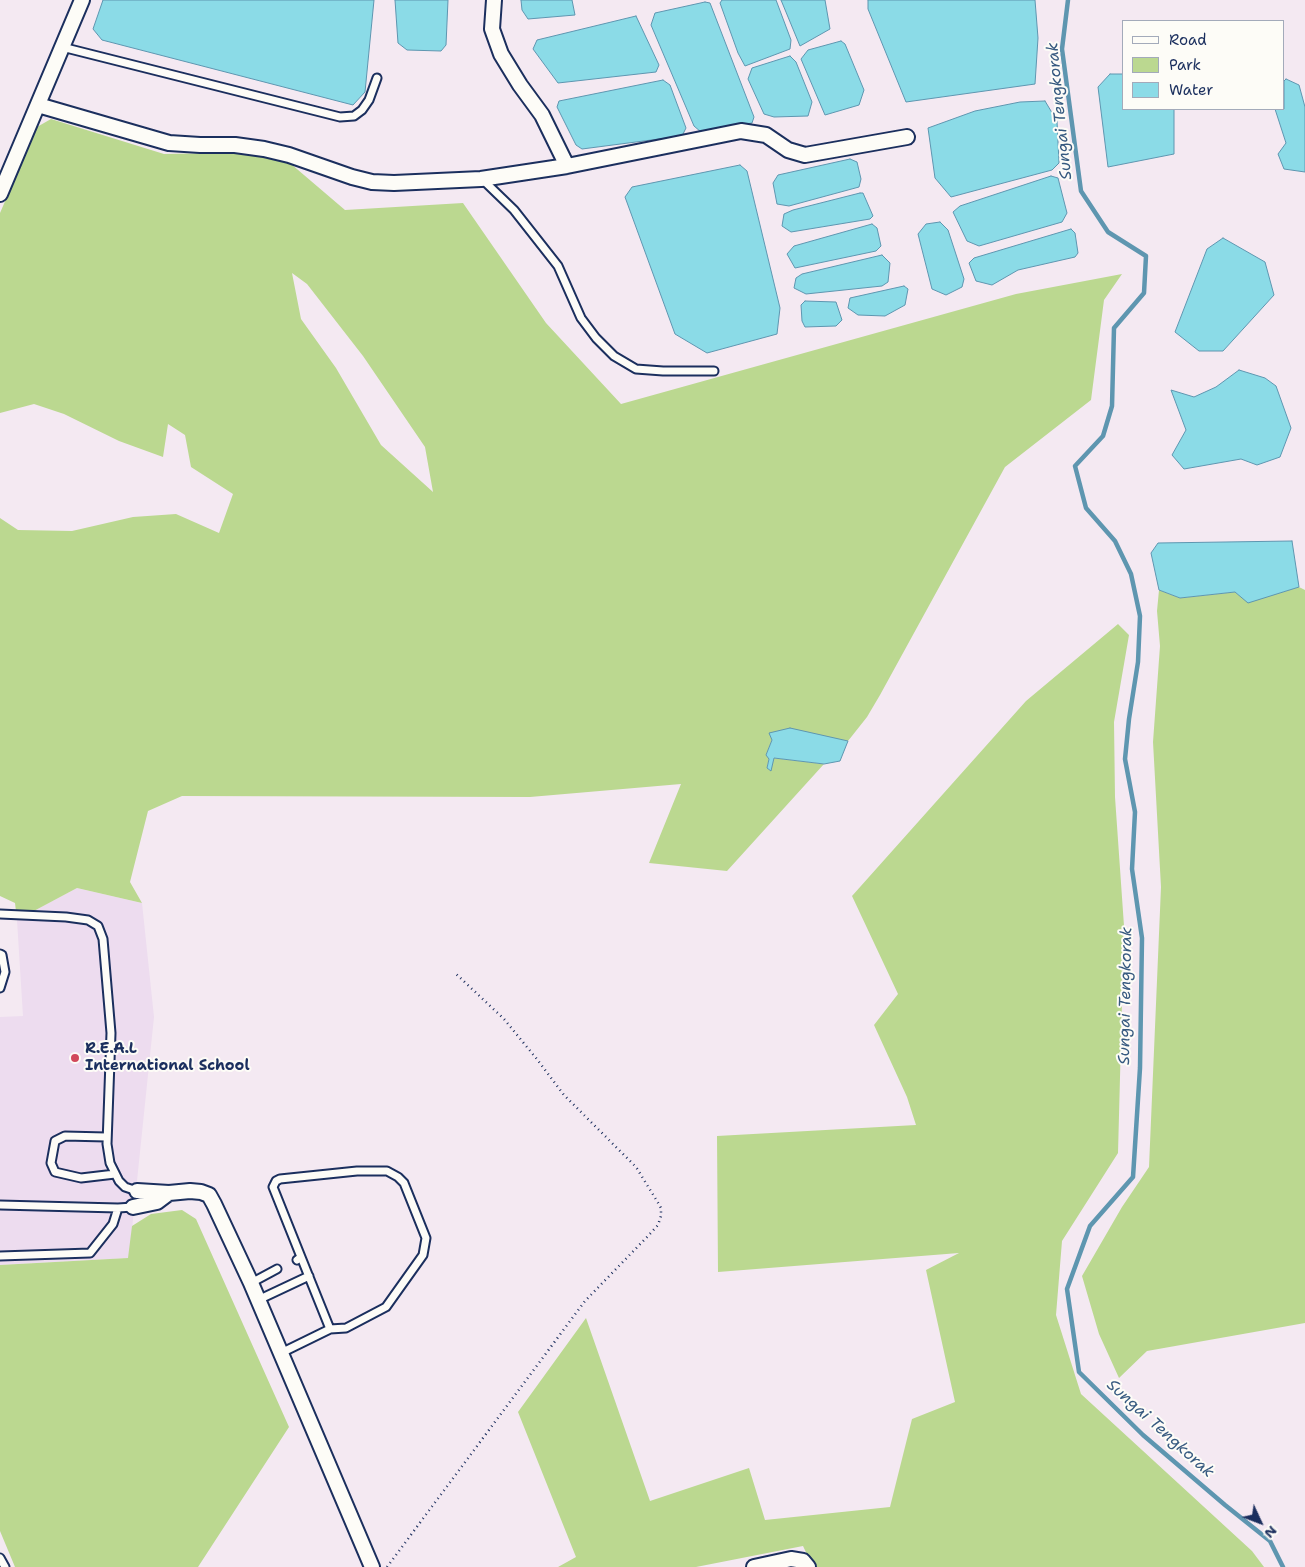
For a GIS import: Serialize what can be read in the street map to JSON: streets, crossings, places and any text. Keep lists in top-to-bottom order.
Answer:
{
  "water": ["Sungai Tengkorak"],
  "places": ["R.E.A.L International School"],
  "legend": ["Road", "Park", "Water"],
  "north": "bottom right"
}
